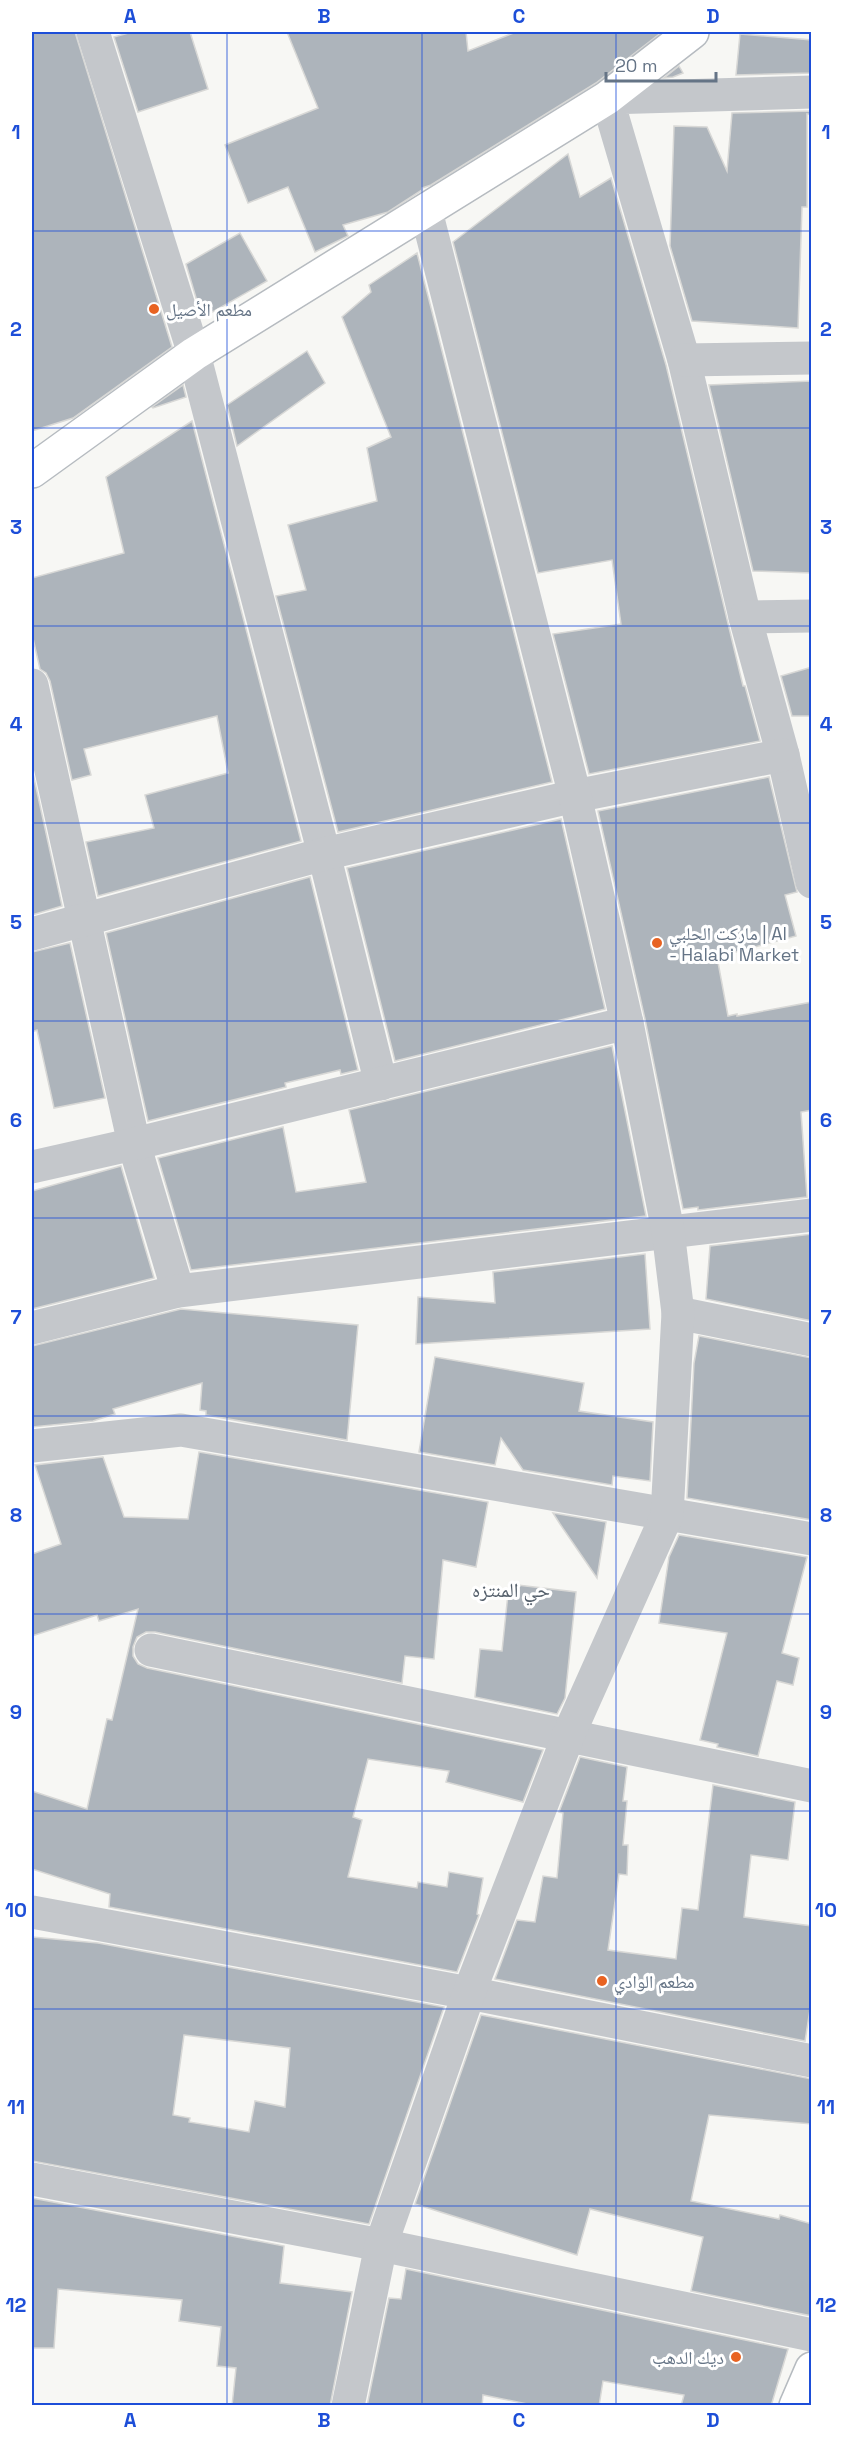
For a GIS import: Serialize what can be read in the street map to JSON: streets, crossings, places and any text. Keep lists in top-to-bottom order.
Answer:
{
  "districts": ["حي المنتزه"],
  "places": [
    "مطعم الأصيل",
    "ماركت الحلبي | Al - Halabi Market",
    "مطعم الوادي",
    "ديك الدهب"
  ],
  "scale_bar": "20 m",
  "grid": {
    "columns": [
      "A",
      "B",
      "C",
      "D"
    ],
    "rows": [
      "1",
      "2",
      "3",
      "4",
      "5",
      "6",
      "7",
      "8",
      "9",
      "10",
      "11",
      "12"
    ]
  }
}
